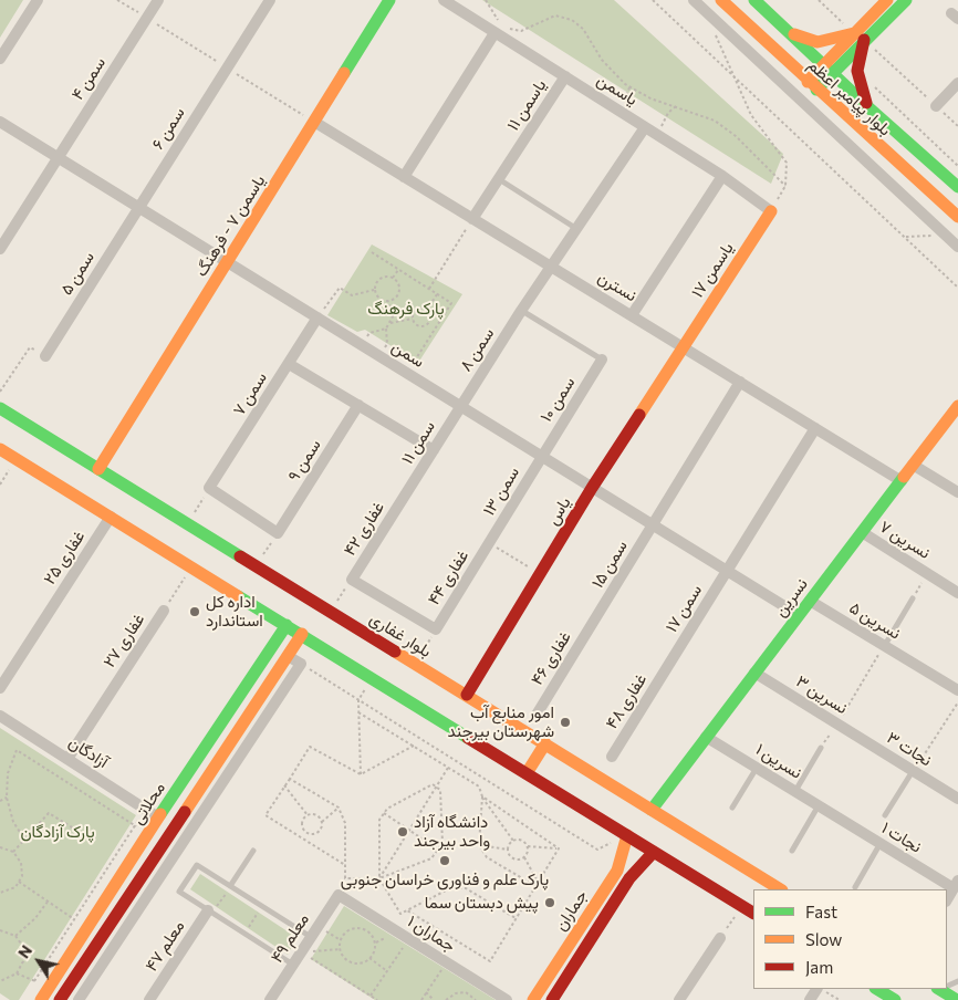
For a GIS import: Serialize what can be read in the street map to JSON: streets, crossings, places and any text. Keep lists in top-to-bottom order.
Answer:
{
  "streets": {
    "main road": [
      "بلوار پیامبر اعظم",
      "یاسمن ۷ - فرهنگ",
      "یاسمن ۱۷",
      "یاس",
      "نسرین",
      "بلوار غفاری",
      "محلاتی",
      "جماران"
    ],
    "street": [
      "سمن ۴",
      "یاسمن",
      "یاسمن ۱۱",
      "سمن ۶",
      "سمن ۵",
      "نسترن",
      "سمن ۸",
      "سمن",
      "سمن ۷",
      "سمن ۱۰",
      "سمن ۱۱",
      "سمن ۹",
      "سمن ۱۳",
      "غفاری ۴۲",
      "نسرین ۷",
      "غفاری ۲۵",
      "سمن ۱۵",
      "غفاری ۴۴",
      "سمن ۱۷",
      "نسرین ۵",
      "غفاری ۲۷",
      "غفاری ۴۶",
      "نسرین ۳",
      "غفاری ۴۸",
      "نجات ۳",
      "آزادگان",
      "نسرین ۱",
      "نجات ۱",
      "جماران ۱",
      "معلم ۴۹",
      "معلم ۴۷"
    ]
  },
  "crossings": [
    ["سمن ۴", "سمن"],
    ["یاسمن", "یاسمن ۱۱"],
    ["یاسمن", "یاسمن ۱۷"],
    ["یاسمن", "سمن ۸"],
    ["یاسمن ۱۱", "نسترن"],
    ["سمن ۶", "سمن ۵"],
    ["سمن ۶", "سمن"],
    ["یاسمن ۷ - فرهنگ", "نسترن"],
    ["یاسمن ۷ - فرهنگ", "سمن"],
    ["یاسمن ۷ - فرهنگ", "بلوار غفاری"],
    ["یاسمن ۱۷", "نسترن"],
    ["یاسمن ۱۷", "یاس"],
    ["سمن ۵", "سمن"],
    ["نسترن", "سمن ۸"],
    ["نسترن", "یاس"],
    ["نسترن", "سمن ۱۵"],
    ["نسترن", "نسرین"],
    ["نسترن", "سمن ۱۷"],
    ["سمن ۸", "سمن"],
    ["سمن ۸", "سمن ۱۱"],
    ["سمن", "سمن ۷"],
    ["سمن", "سمن ۱۰"],
    ["سمن", "سمن ۱۱"],
    ["سمن", "سمن ۱۳"],
    ["سمن", "یاس"],
    ["سمن", "سمن ۱۵"],
    ["سمن", "نسرین"],
    ["سمن", "سمن ۱۷"],
    ["سمن ۱۰", "سمن ۱۳"],
    ["سمن ۱۱", "غفاری ۴۲"],
    ["سمن ۱۳", "غفاری ۴۴"],
    ["یاس", "بلوار غفاری"],
    ["نسرین ۷", "نسرین"],
    ["سمن ۱۵", "غفاری ۴۶"],
    ["نسرین", "نسرین ۵"],
    ["نسرین", "بلوار غفاری"],
    ["نسرین", "نسرین ۳"],
    ["نسرین", "نسرین ۱"],
    ["سمن ۱۷", "غفاری ۴۸"],
    ["غفاری ۲۷", "آزادگان"],
    ["نسرین ۳", "نجات ۳"],
    ["آزادگان", "محلاتی"],
    ["نسرین ۱", "نجات ۱"],
    ["جماران ۱", "معلم ۴۹"]
  ],
  "parks": ["پارک فرهنگ", "پارک آزادگان"],
  "places": [
    "اداره کل استاندارد",
    "امور منابع آب شهرستان بیرجند",
    "دانشگاه آزاد واحد بیرجند",
    "پارک علم و فناوری خراسان جنوبی",
    "پیش دبستان سما"
  ],
  "legend": ["Fast", "Slow", "Jam"],
  "north": "top left"
}
